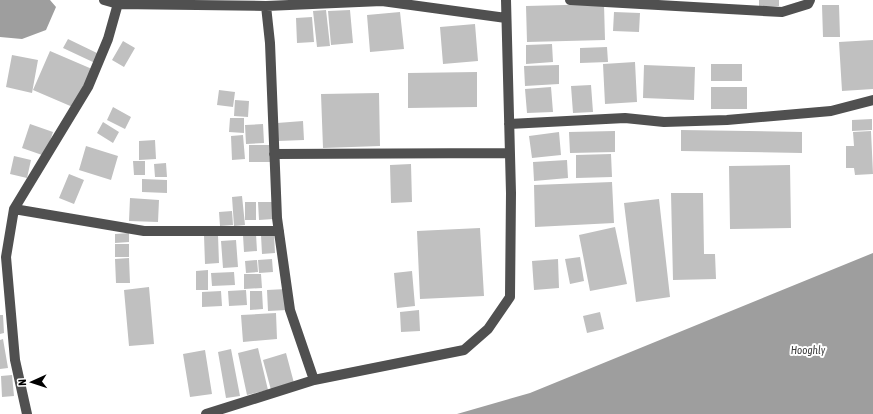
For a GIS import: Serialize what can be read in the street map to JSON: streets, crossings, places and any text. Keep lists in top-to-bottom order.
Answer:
{
  "water": ["Hooghly"],
  "north": "left"
}
